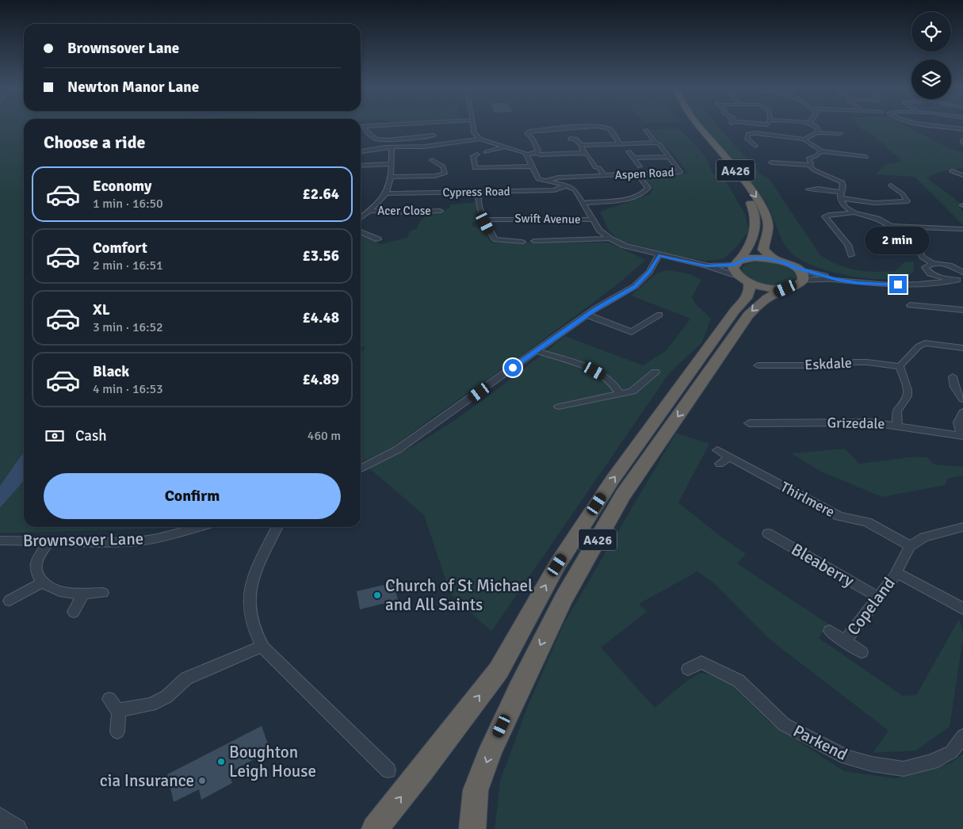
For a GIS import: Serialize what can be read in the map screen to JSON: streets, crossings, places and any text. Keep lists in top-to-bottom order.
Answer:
{
  "streets": {
    "highway": ["A426"],
    "street": [
      "Aspen Road",
      "Cypress Road",
      "Acer Close",
      "Swift Avenue",
      "Eskdale",
      "Grizedale",
      "Thirlmere",
      "Brownsover Lane",
      "Bleaberry",
      "Copeland",
      "Parkend"
    ]
  },
  "crossings": [
    ["Thirlmere", "Copeland"],
    ["Bleaberry", "Copeland"]
  ],
  "places": ["Church of St Michael and All Saints", "Boughton Leigh House", "cia Insurance"],
  "page": {
    "banner": ["Brownsover Lane", "Newton Manor Lane"],
    "heading": "Choose a ride",
    "list": [
      {
        "name": "Economy",
        "note": "1 min · 16:50",
        "value": "£2.64"
      },
      {
        "name": "Comfort",
        "note": "2 min · 16:51",
        "value": "£3.56"
      },
      {
        "name": "XL",
        "note": "3 min · 16:52",
        "value": "£4.48"
      },
      {
        "name": "Black",
        "note": "4 min · 16:53",
        "value": "£4.89"
      }
    ],
    "bubble": "2 min",
    "pay": ["Cash", "460 m"],
    "buttons": "Confirm"
  }
}
